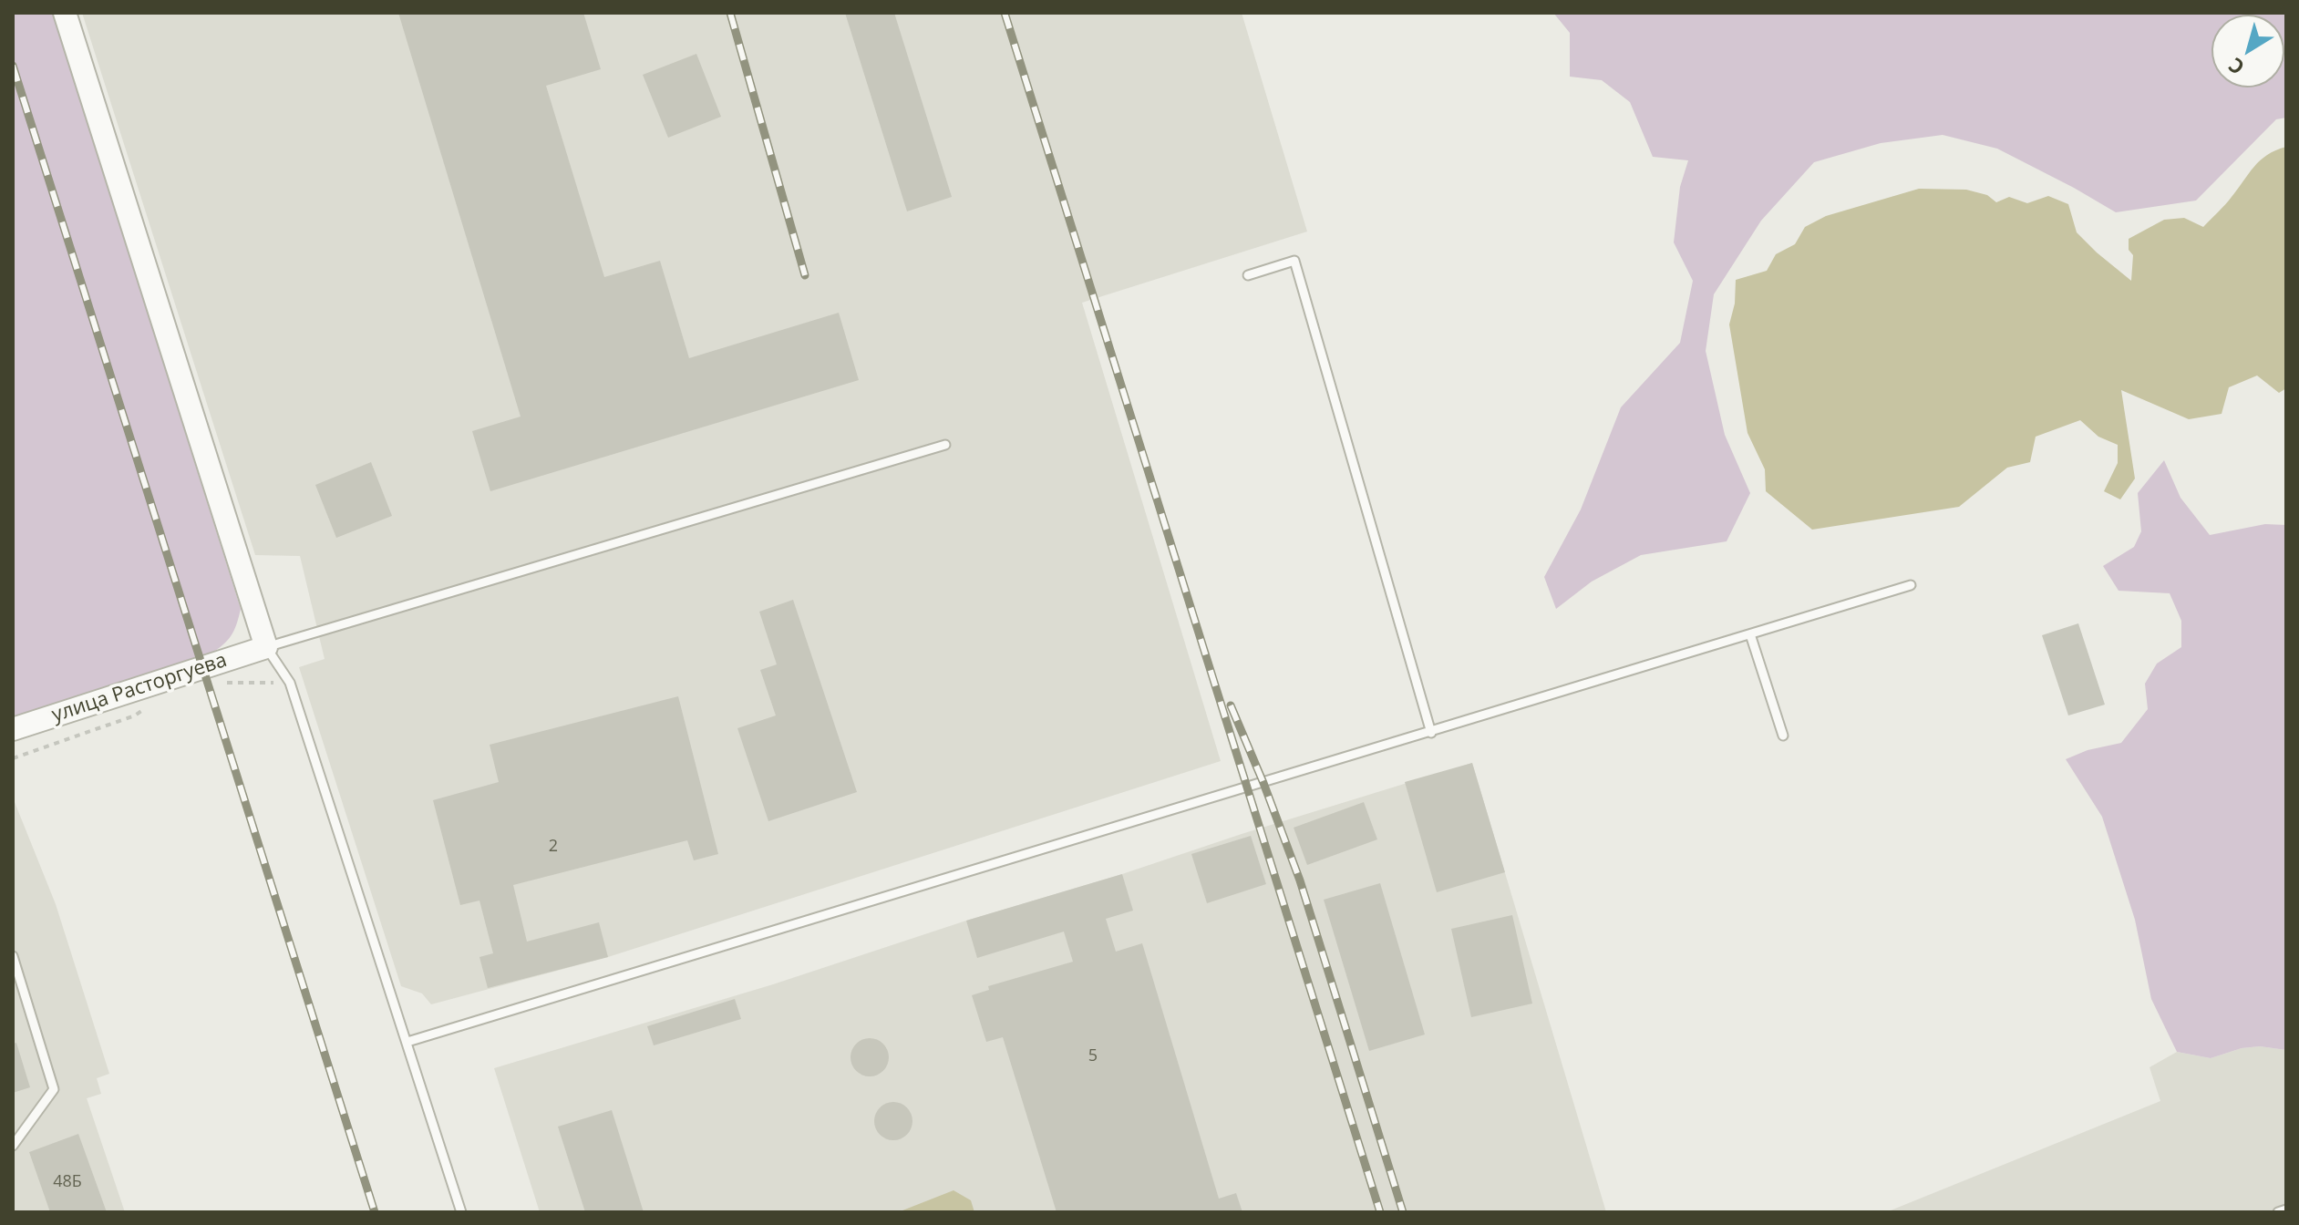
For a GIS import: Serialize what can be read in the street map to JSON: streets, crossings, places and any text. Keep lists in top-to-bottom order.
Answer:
{
  "streets": {
    "street": ["улица Расторгуева"]
  },
  "house_numbers": ["2", "5", "48Б"],
  "north": "bottom left"
}
